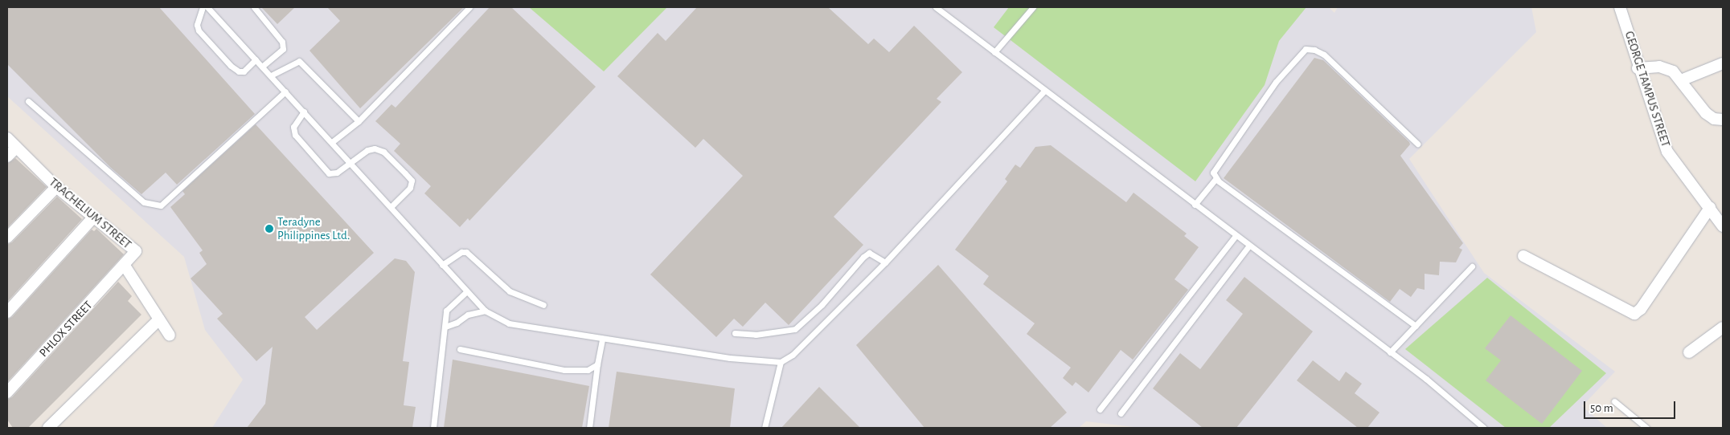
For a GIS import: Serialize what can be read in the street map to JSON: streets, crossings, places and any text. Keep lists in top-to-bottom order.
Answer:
{
  "streets": {
    "street": ["GEORGE TAMPUS STREET", "TRACHELIUM STREET", "PHLOX STREET"]
  },
  "crossings": [
    ["TRACHELIUM STREET", "PHLOX STREET"]
  ],
  "places": ["Teradyne Philippines Ltd."],
  "scale_bar": "50 m"
}
